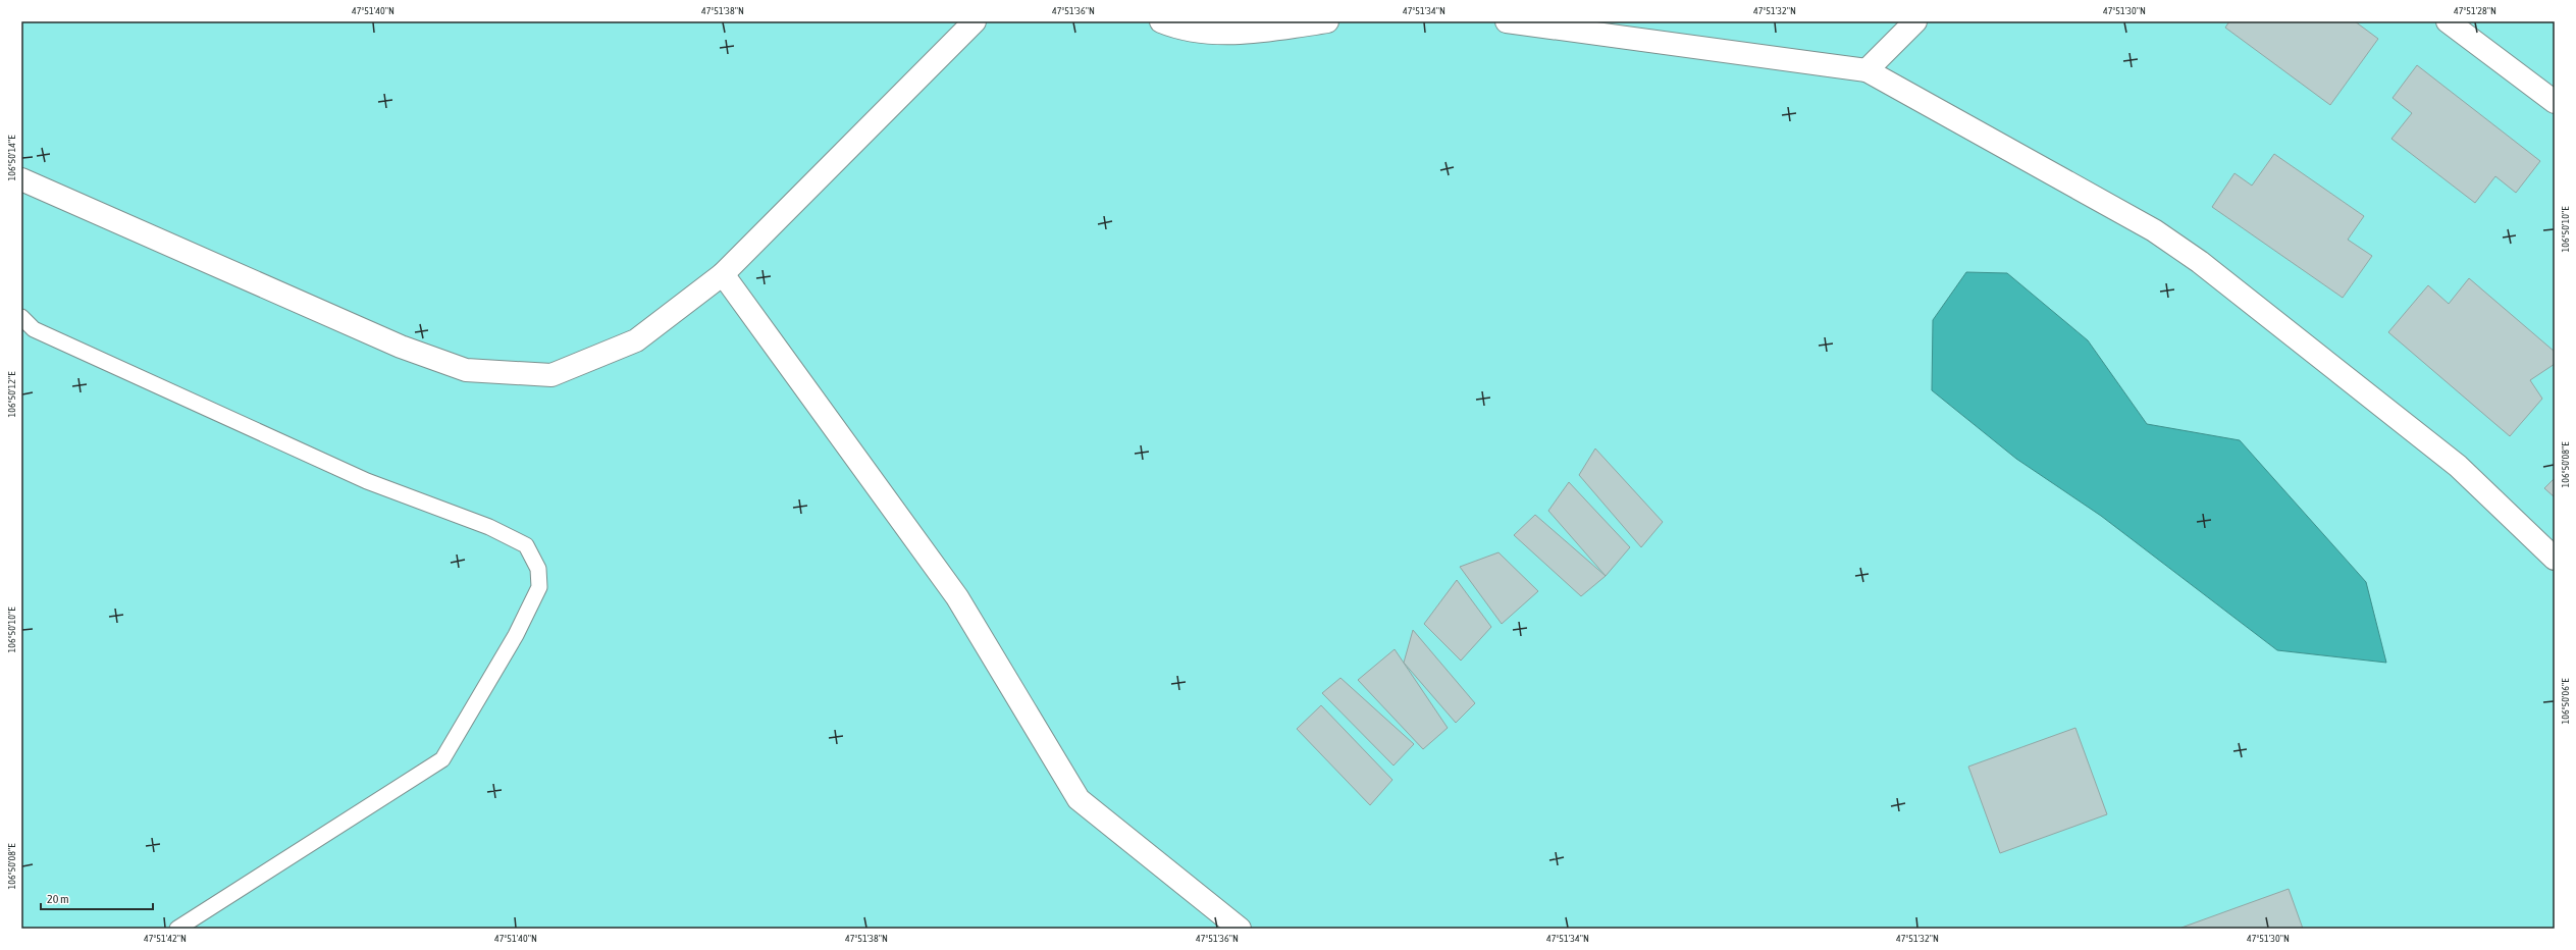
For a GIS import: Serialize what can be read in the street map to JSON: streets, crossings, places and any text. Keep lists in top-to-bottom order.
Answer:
{
  "scale_bar": "20 m",
  "coordinates": [
    "47°51'40\"N",
    "47°51'38\"N",
    "47°51'36\"N",
    "47°51'34\"N",
    "47°51'32\"N",
    "47°51'30\"N",
    "47°51'28\"N",
    "106°50'14\"E",
    "106°50'10\"E",
    "106°50'12\"E",
    "106°50'08\"E",
    "106°50'06\"E",
    "47°51'42\"N"
  ]
}
